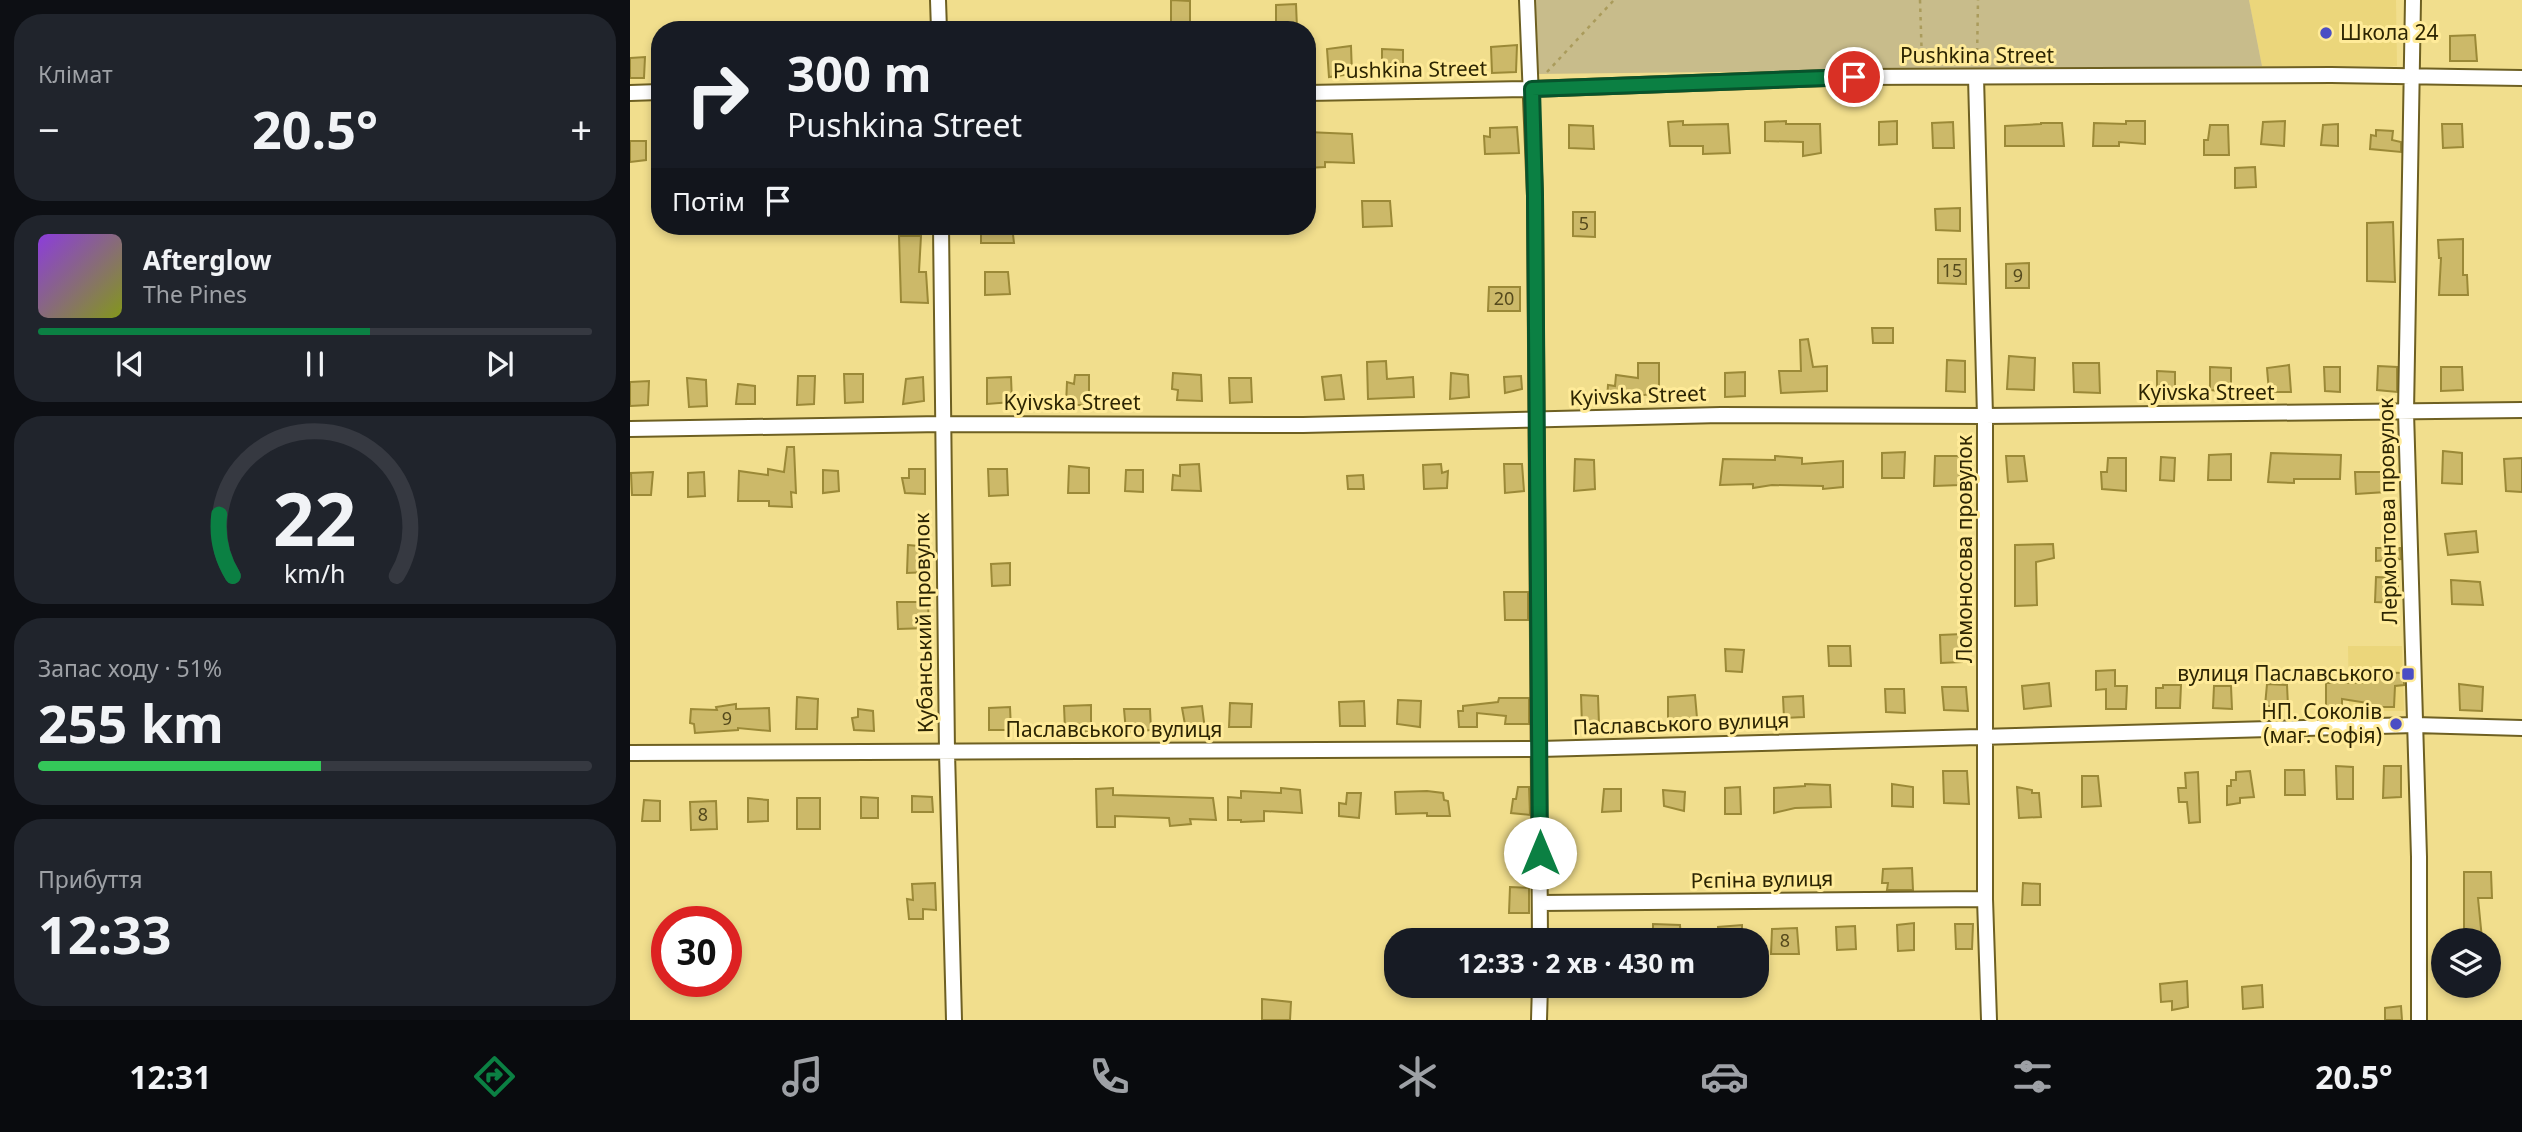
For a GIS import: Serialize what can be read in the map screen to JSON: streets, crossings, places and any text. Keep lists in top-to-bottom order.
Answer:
{
  "streets": {
    "street": [
      "Pushkina Street",
      "Kyivska Street",
      "Лермонтова провулок",
      "Ломоносова провулок",
      "Кубанський провулок",
      "Паславського вулиця",
      "Рєпіна вулиця"
    ]
  },
  "crossings": [
    ["Pushkina Street", "Лермонтова провулок"],
    ["Pushkina Street", "Ломоносова провулок"],
    ["Kyivska Street", "Лермонтова провулок"],
    ["Kyivska Street", "Ломоносова провулок"],
    ["Kyivska Street", "Кубанський провулок"],
    ["Лермонтова провулок", "Паславського вулиця"],
    ["Ломоносова провулок", "Паславського вулиця"],
    ["Ломоносова провулок", "Рєпіна вулиця"],
    ["Кубанський провулок", "Паславського вулиця"]
  ],
  "places": {
    "other": ["Школа 24", "НП. Соколів (маг. Софія)"],
    "transit": ["вулиця Паславського"]
  },
  "house_numbers": [
    "5",
    "15",
    "9",
    "20",
    "9",
    "8",
    "8"
  ],
  "page": {
    "tile": [
      "Клімат",
      ["Запас ходу · 51%", "255 km"],
      ["Прибуття", "12:33"]
    ],
    "turn": ["300 m", "Pushkina Street"],
    "heat": ["−", "20.5°", "+"],
    "then": "Потім",
    "song": ["Afterglow", "The Pines"],
    "limit": "30",
    "trip": "12:33 · 2 хв · 430 m",
    "tabs": ["12:31", "20.5°"],
    "gauge": ["22", "km/h"]
  }
}
